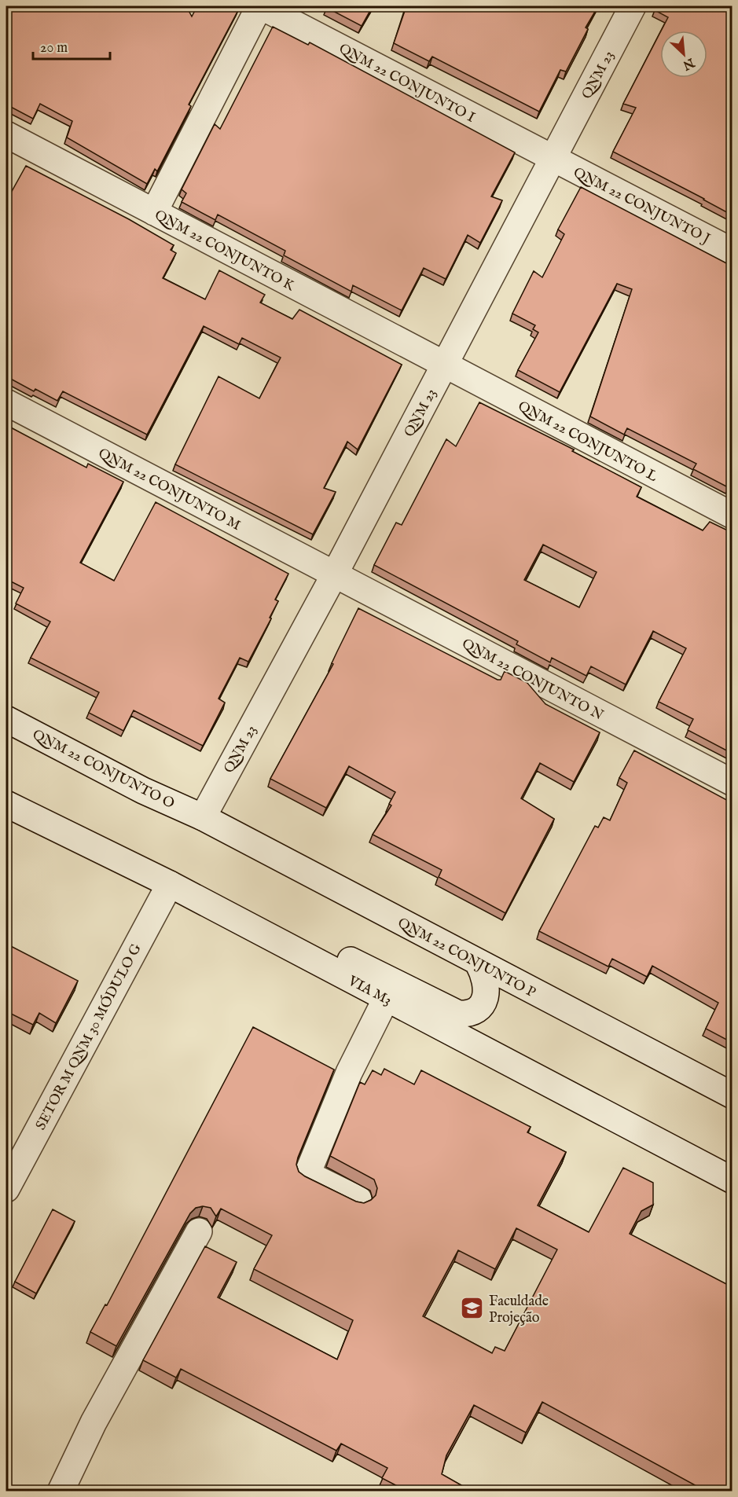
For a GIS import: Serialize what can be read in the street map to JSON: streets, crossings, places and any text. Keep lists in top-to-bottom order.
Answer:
{
  "streets": {
    "street": [
      "QNM 23",
      "QNM 22 CONJUNTO I",
      "QNM 22 CONJUNTO J",
      "QNM 22 CONJUNTO K",
      "QNM 22 CONJUNTO L",
      "QNM 22 CONJUNTO M",
      "QNM 22 CONJUNTO N",
      "QNM 22 CONJUNTO O",
      "QNM 22 CONJUNTO P",
      "VIA M3",
      "SETOR M QNM 30 MÓDULO G"
    ]
  },
  "crossings": [
    ["QNM 23", "QNM 22 CONJUNTO I"],
    ["QNM 23", "QNM 22 CONJUNTO J"],
    ["QNM 23", "QNM 22 CONJUNTO K"],
    ["QNM 23", "QNM 22 CONJUNTO L"],
    ["QNM 23", "QNM 22 CONJUNTO M"],
    ["QNM 23", "QNM 22 CONJUNTO N"],
    ["QNM 23", "QNM 22 CONJUNTO O"],
    ["QNM 23", "QNM 22 CONJUNTO P"],
    ["QNM 22 CONJUNTO I", "QNM 22 CONJUNTO J"],
    ["QNM 22 CONJUNTO K", "QNM 22 CONJUNTO L"],
    ["QNM 22 CONJUNTO M", "QNM 22 CONJUNTO N"],
    ["QNM 22 CONJUNTO O", "QNM 22 CONJUNTO P"],
    ["VIA M3", "SETOR M QNM 30 MÓDULO G"]
  ],
  "places": {
    "school or university": ["Faculdade Projeção"]
  },
  "scale_bar": "20 m",
  "north": "bottom right"
}
